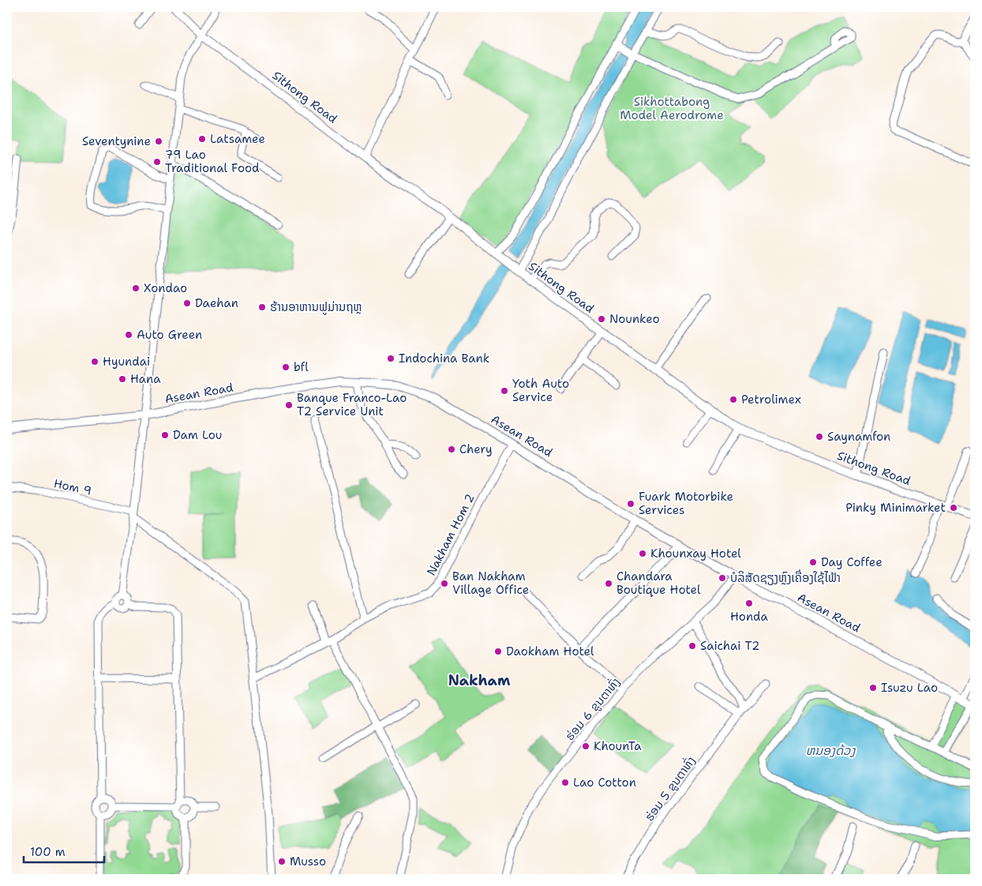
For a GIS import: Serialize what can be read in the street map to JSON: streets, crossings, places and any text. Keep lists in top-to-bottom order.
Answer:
{
  "streets": {
    "main road": ["Sithong Road", "Asean Road"],
    "street": [
      "Hom 9",
      "Nakham Hom 2",
      "ຮ່ອມ 6 ຂູນຕາທົ່ງ",
      "ຮ່ອມ 5 ຂູນຕາທົ່ງ"
    ]
  },
  "crossings": [
    ["Asean Road", "Nakham Hom 2"],
    ["Asean Road", "ຮ່ອມ 6 ຂູນຕາທົ່ງ"]
  ],
  "districts": ["Nakham"],
  "water": ["ຫນອງດ້ວງ"],
  "parks": ["Sikhottabong Model Aerodrome"],
  "places": [
    "Latsamee",
    "Seventynine",
    "79 Lao Traditional Food",
    "Xondao",
    "Daehan",
    "ຮ້ານອາຫານຟູມ່ານຖຫຼ",
    "Nounkeo",
    "Auto Green",
    "Indochina Bank",
    "Hyundai",
    "bfl",
    "Hana",
    "Yoth Auto Service",
    "Petrolimex",
    "Banque Franco-Lao T2 Service Unit",
    "Dam Lou",
    "Saynamfon",
    "Chery",
    "Fuark Motorbike Services",
    "Pinky Minimarket",
    "Khounxay Hotel",
    "Day Coffee",
    "ບໍລິສັດຊຽງຫຼົງເຄື່ອງໃຊ້ໄຟ້າ",
    "Ban Nakham Village Office",
    "Chandara Boutique Hotel",
    "Honda",
    "Saichai T2",
    "Daokham Hotel",
    "Isuzu Lao",
    "KhounTa",
    "Lao Cotton",
    "Musso"
  ],
  "scale_bar": "100 m"
}
